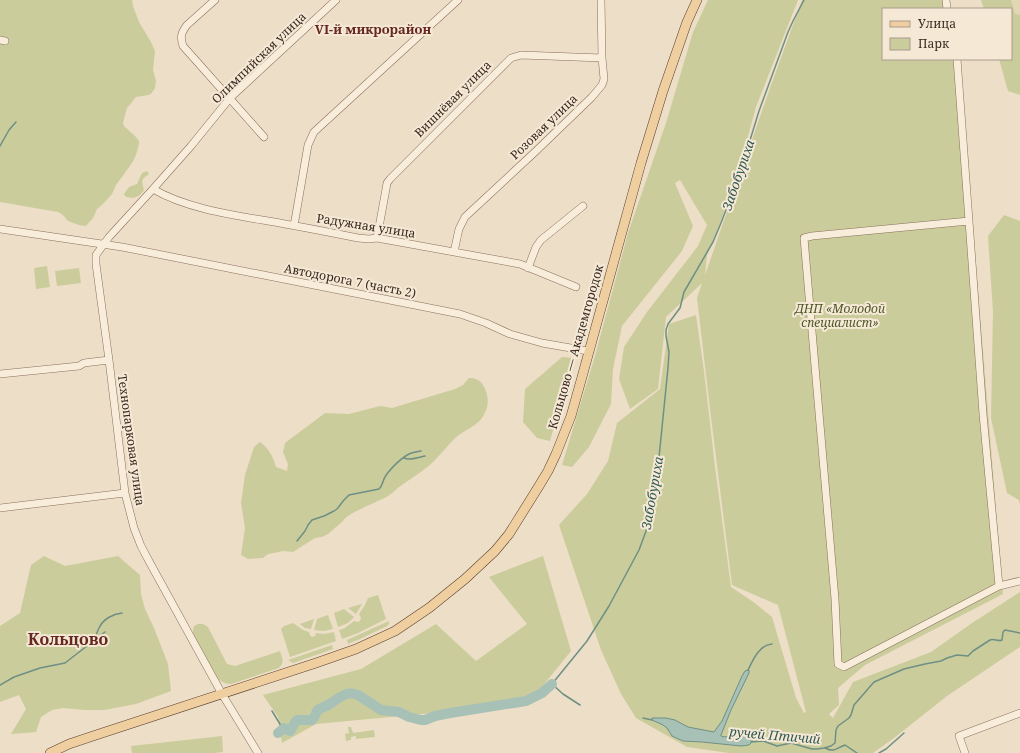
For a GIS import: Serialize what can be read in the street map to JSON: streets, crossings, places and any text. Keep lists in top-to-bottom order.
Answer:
{
  "streets": {
    "main road": ["Кольцово — Академгородок"],
    "street": [
      "Олимпийская улица",
      "Вишнёвая улица",
      "Розовая улица",
      "Радужная улица",
      "Автодорога 7 (часть 2)",
      "Технопарковая улица"
    ]
  },
  "crossings": [
    ["Олимпийская улица", "Радужная улица"],
    ["Олимпийская улица", "Технопарковая улица"],
    ["Вишнёвая улица", "Розовая улица"],
    ["Вишнёвая улица", "Радужная улица"],
    ["Розовая улица", "Радужная улица"],
    ["Радужная улица", "Технопарковая улица"],
    ["Автодорога 7 (часть 2)", "Кольцово — Академгородок"],
    ["Автодорога 7 (часть 2)", "Технопарковая улица"],
    ["Кольцово — Академгородок", "Технопарковая улица"]
  ],
  "districts": ["VI-й микрорайон", "Кольцово"],
  "water": ["Забобуриха", "ручей Птичий"],
  "parks": ["ДНП «Молодой специалист»"],
  "legend": ["Улица", "Парк"]
}
